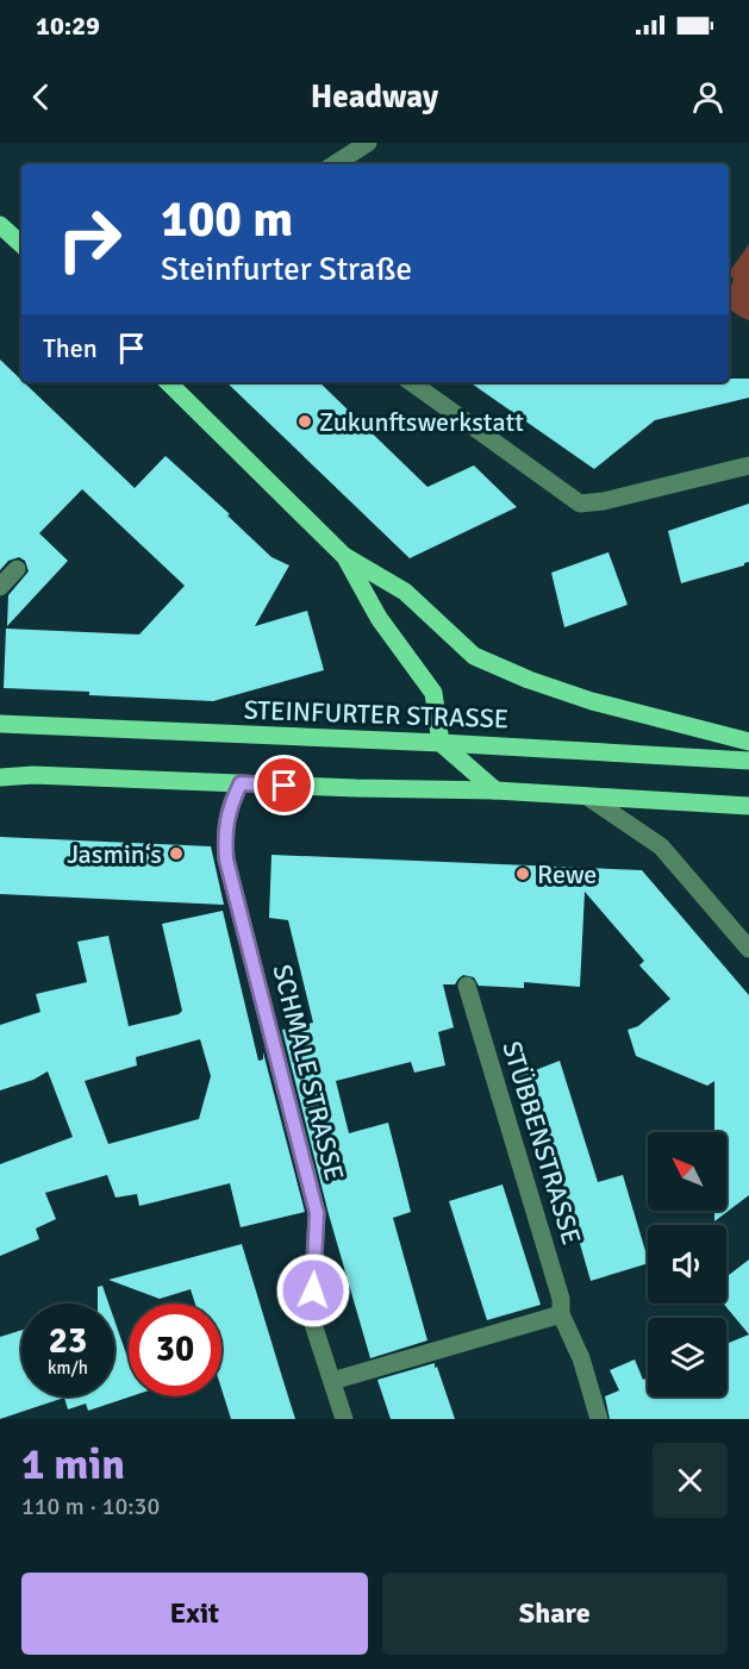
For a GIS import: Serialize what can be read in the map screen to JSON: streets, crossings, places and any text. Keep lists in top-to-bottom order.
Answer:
{
  "streets": {
    "main road": ["STEINFURTER STRASSE"],
    "street": ["SCHMALE STRASSE", "STÜBBENSTRASSE"]
  },
  "places": ["Zukunftswerkstatt", "Jasmin‘s", "Rewe"],
  "north": "top left",
  "page": {
    "status": "10:29",
    "header": "Headway",
    "turn": ["100 m", "Steinfurter Straße"],
    "then": "Then",
    "speed": "23 km/h",
    "limit": "30",
    "heading": ["1 min", "110 m · 10:30"],
    "buttons": ["Exit", "Share"]
  }
}
